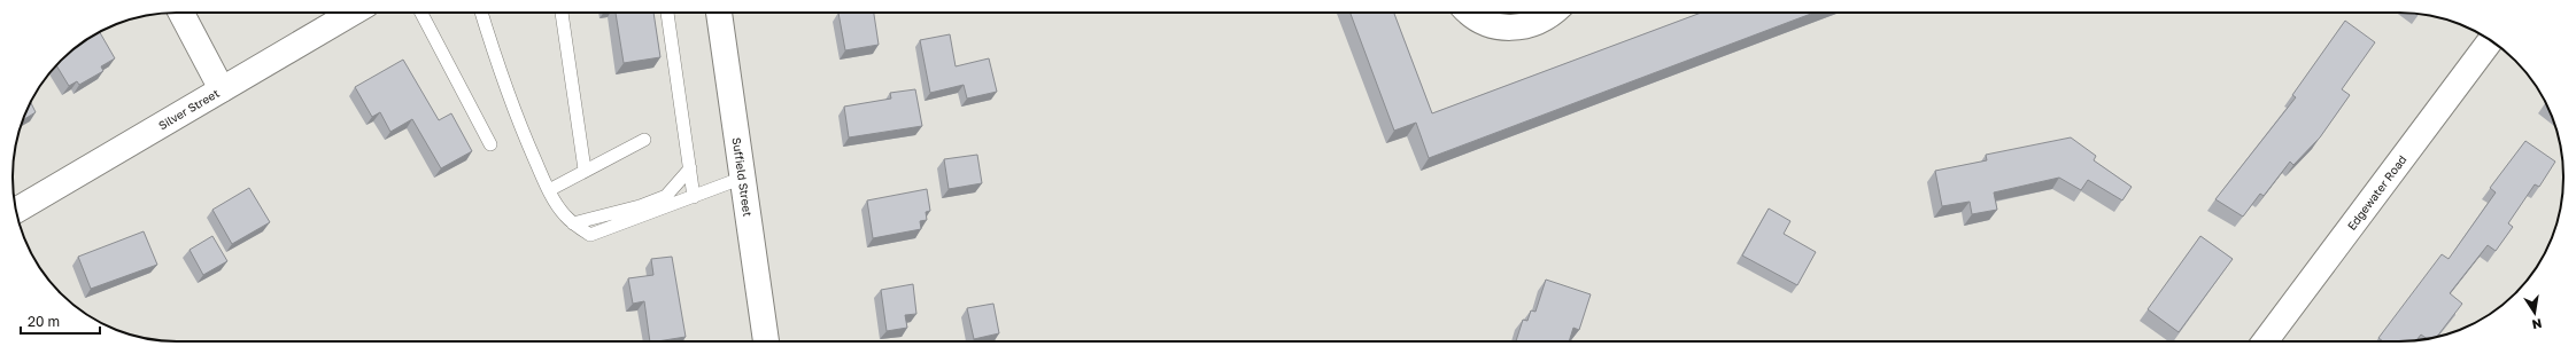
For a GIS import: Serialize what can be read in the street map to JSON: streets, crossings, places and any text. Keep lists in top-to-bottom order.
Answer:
{
  "streets": {
    "street": ["Silver Street", "Suffield Street", "Edgewater Road"]
  },
  "scale_bar": "20 m",
  "north": "bottom"
}
